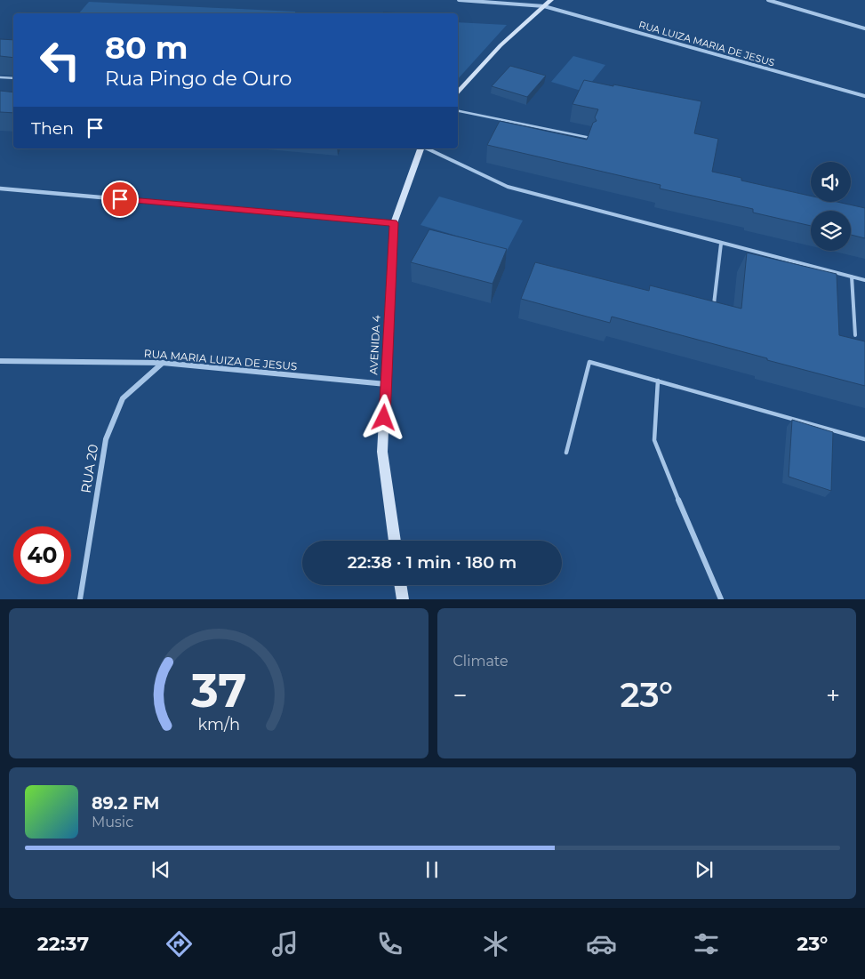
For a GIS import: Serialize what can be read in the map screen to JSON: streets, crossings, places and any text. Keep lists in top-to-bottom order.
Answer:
{
  "streets": {
    "street": [
      "RUA LUIZA MARIA DE JESUS",
      "AVENIDA 4",
      "RUA MARIA LUIZA DE JESUS",
      "RUA 20"
    ]
  },
  "crossings": [
    ["AVENIDA 4", "RUA MARIA LUIZA DE JESUS"],
    ["RUA MARIA LUIZA DE JESUS", "RUA 20"]
  ],
  "page": {
    "turn": ["80 m", "Rua Pingo de Ouro"],
    "then": "Then",
    "limit": "40",
    "trip": "22:38 · 1 min · 180 m",
    "tile": "Climate",
    "heat": ["−", "23°", "+"],
    "song": ["89.2 FM", "Music"],
    "tabs": ["22:37", "23°"],
    "gauge": ["37", "km/h"]
  }
}
